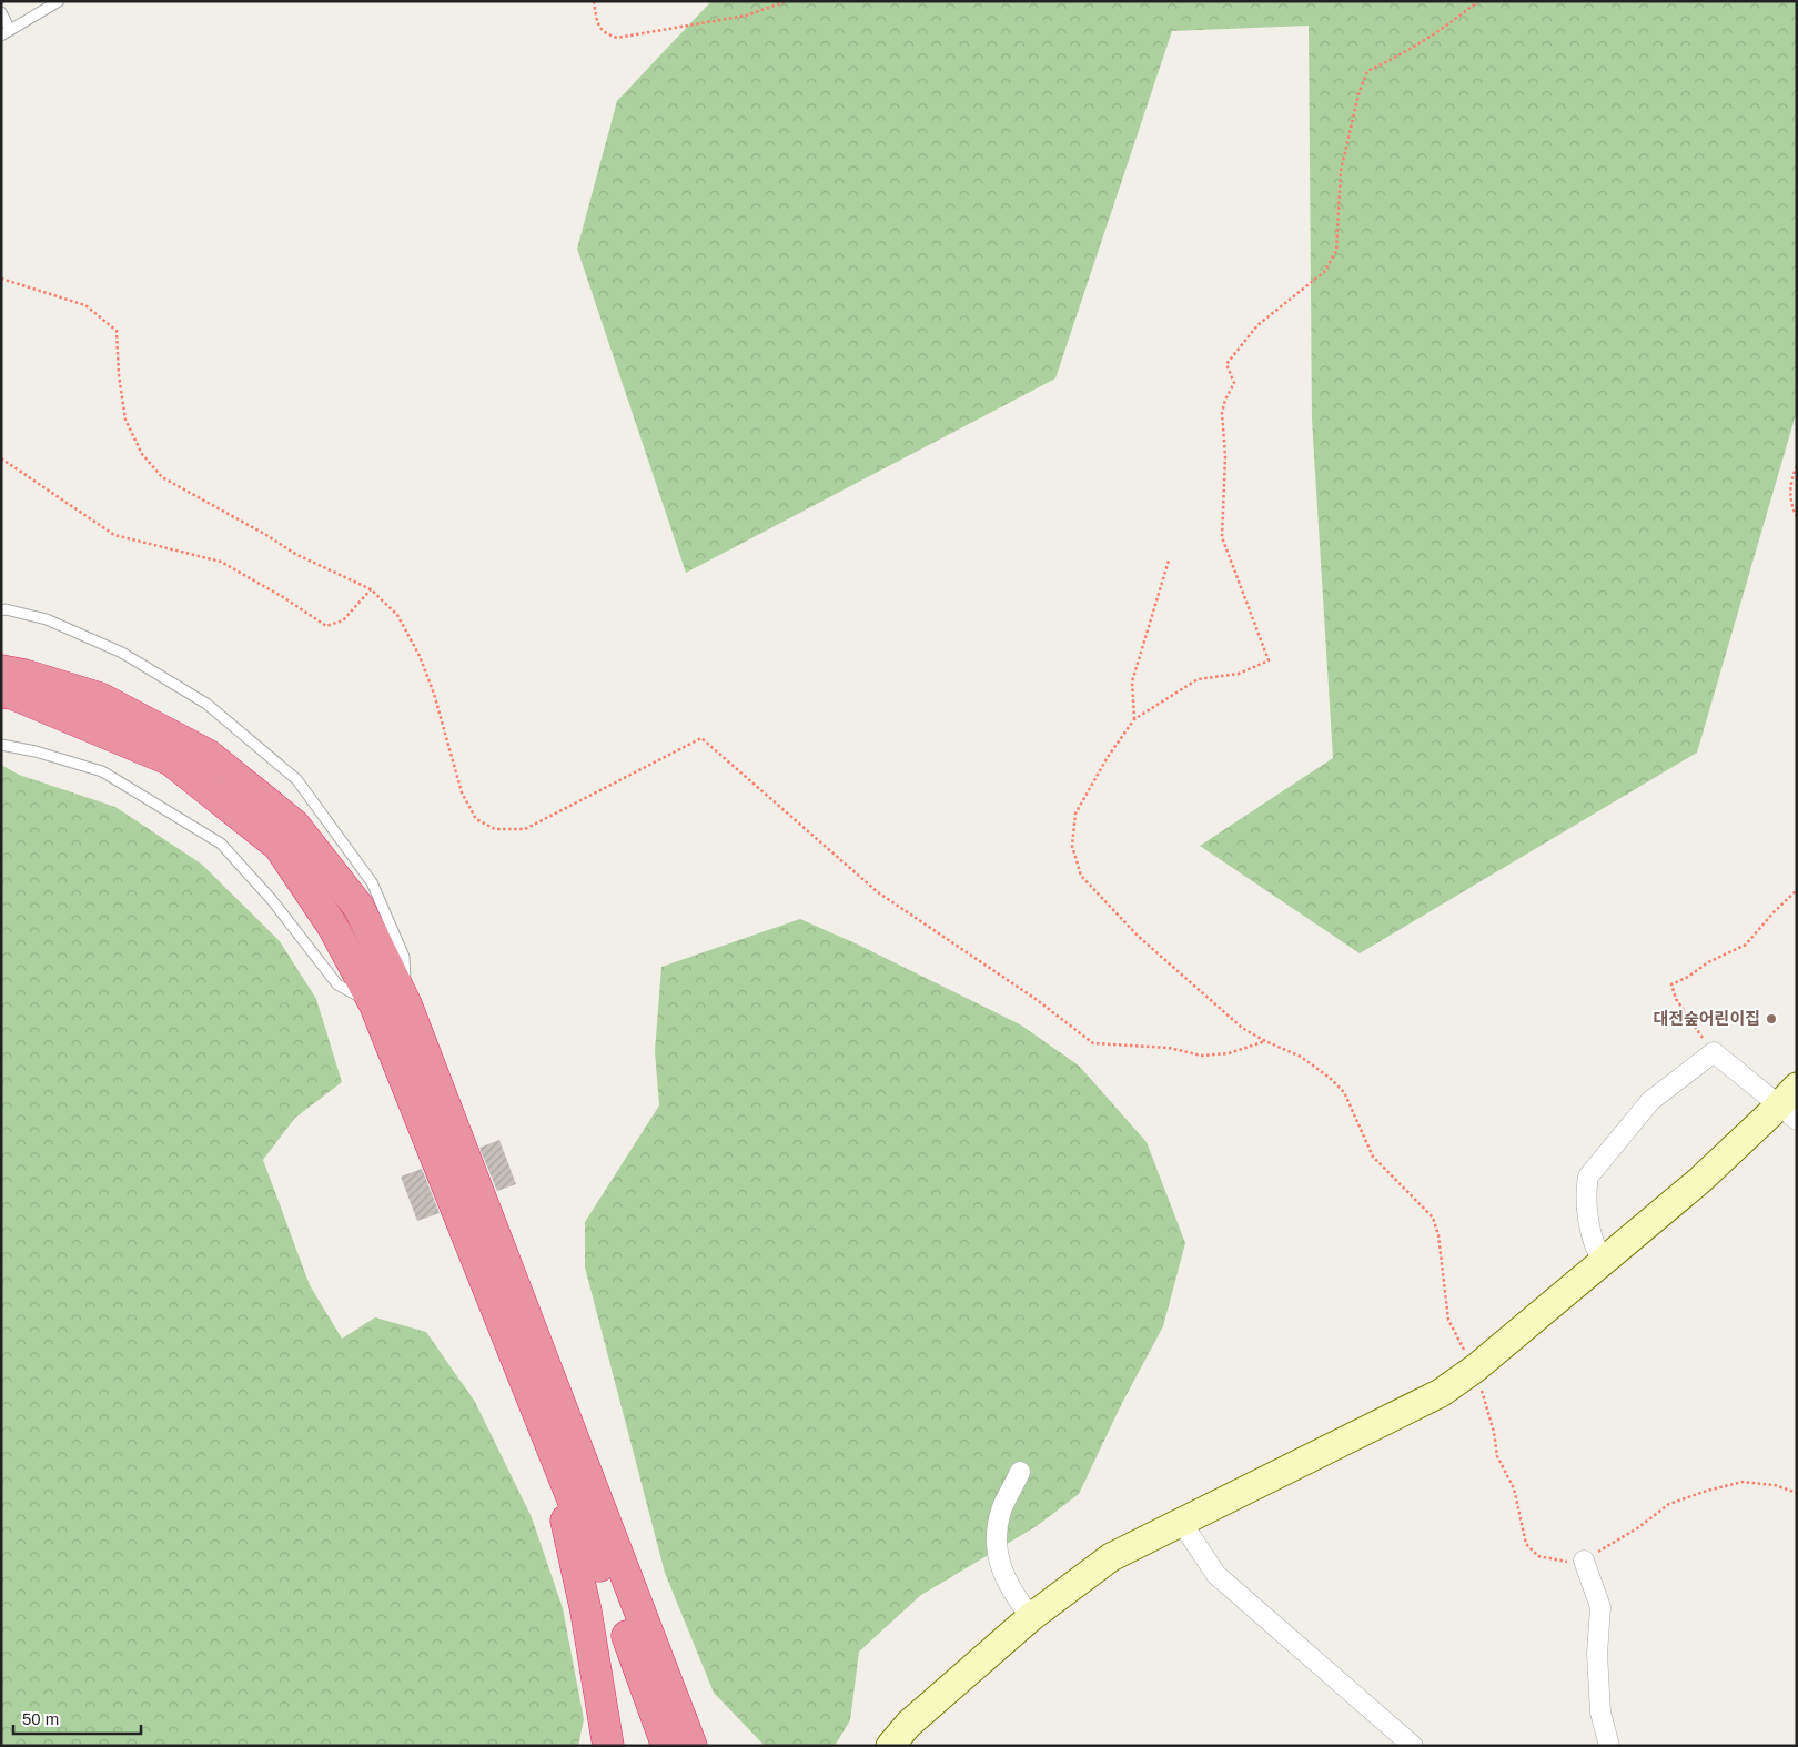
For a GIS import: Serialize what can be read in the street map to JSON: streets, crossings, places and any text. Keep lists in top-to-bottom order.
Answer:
{
  "places": ["대전숲어린이집"],
  "scale_bar": "50 m"
}
